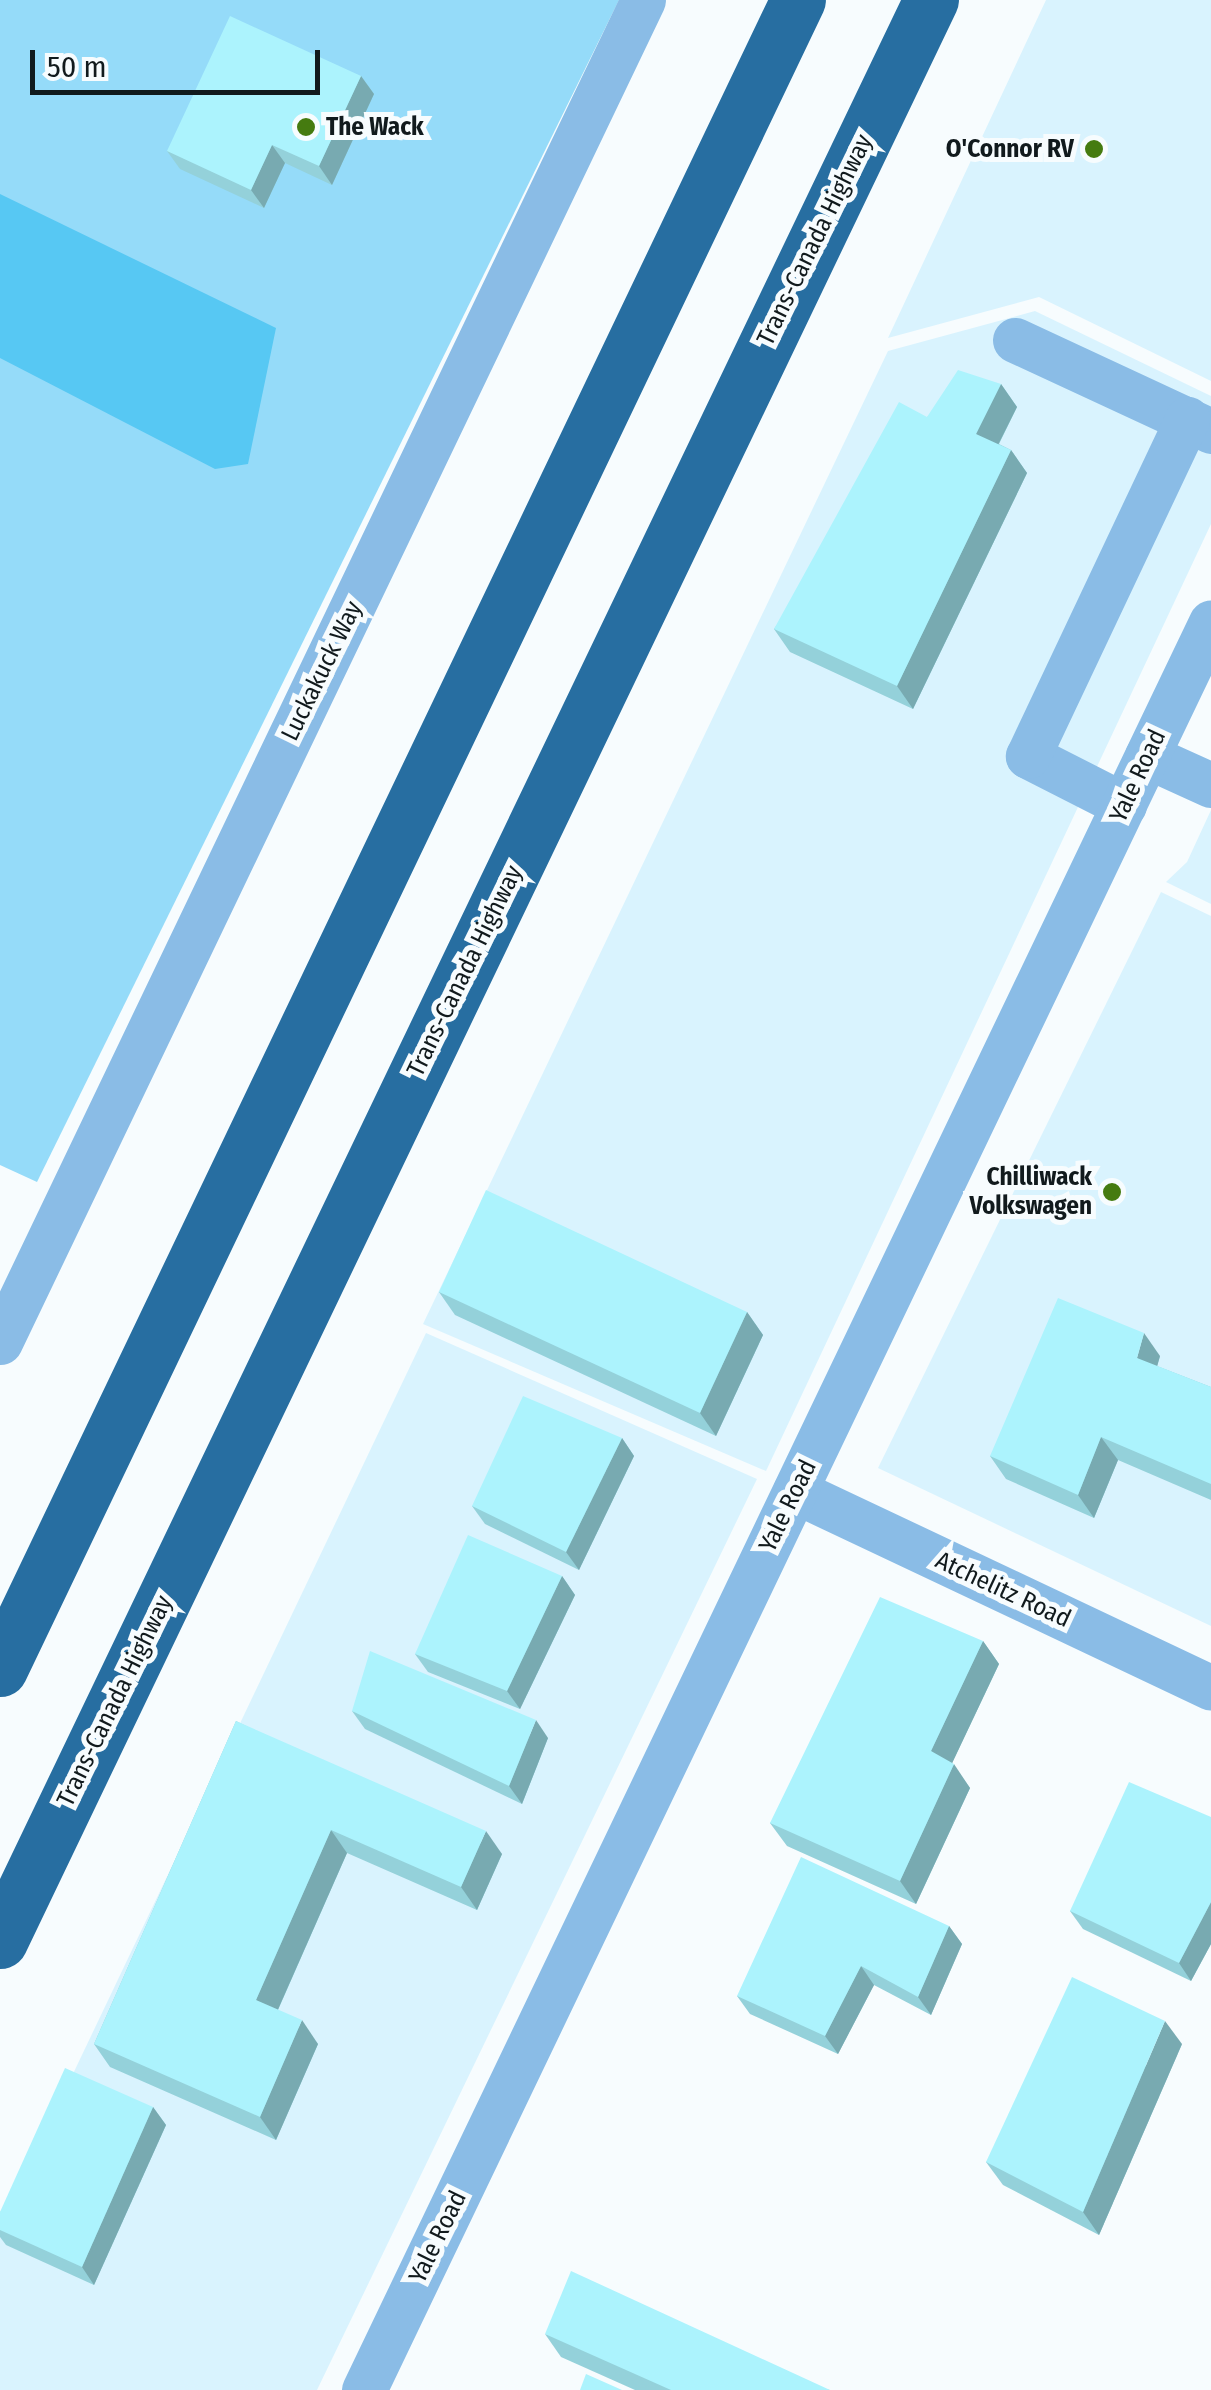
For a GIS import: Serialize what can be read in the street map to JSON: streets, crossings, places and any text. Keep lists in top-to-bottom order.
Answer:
{
  "streets": {
    "highway": ["Trans-Canada Highway"],
    "street": ["Luckakuck Way", "Yale Road", "Atchelitz Road"]
  },
  "crossings": [
    ["Yale Road", "Atchelitz Road"]
  ],
  "places": ["The Wack", "O'Connor RV", "Chilliwack Volkswagen"],
  "scale_bar": "50 m"
}
